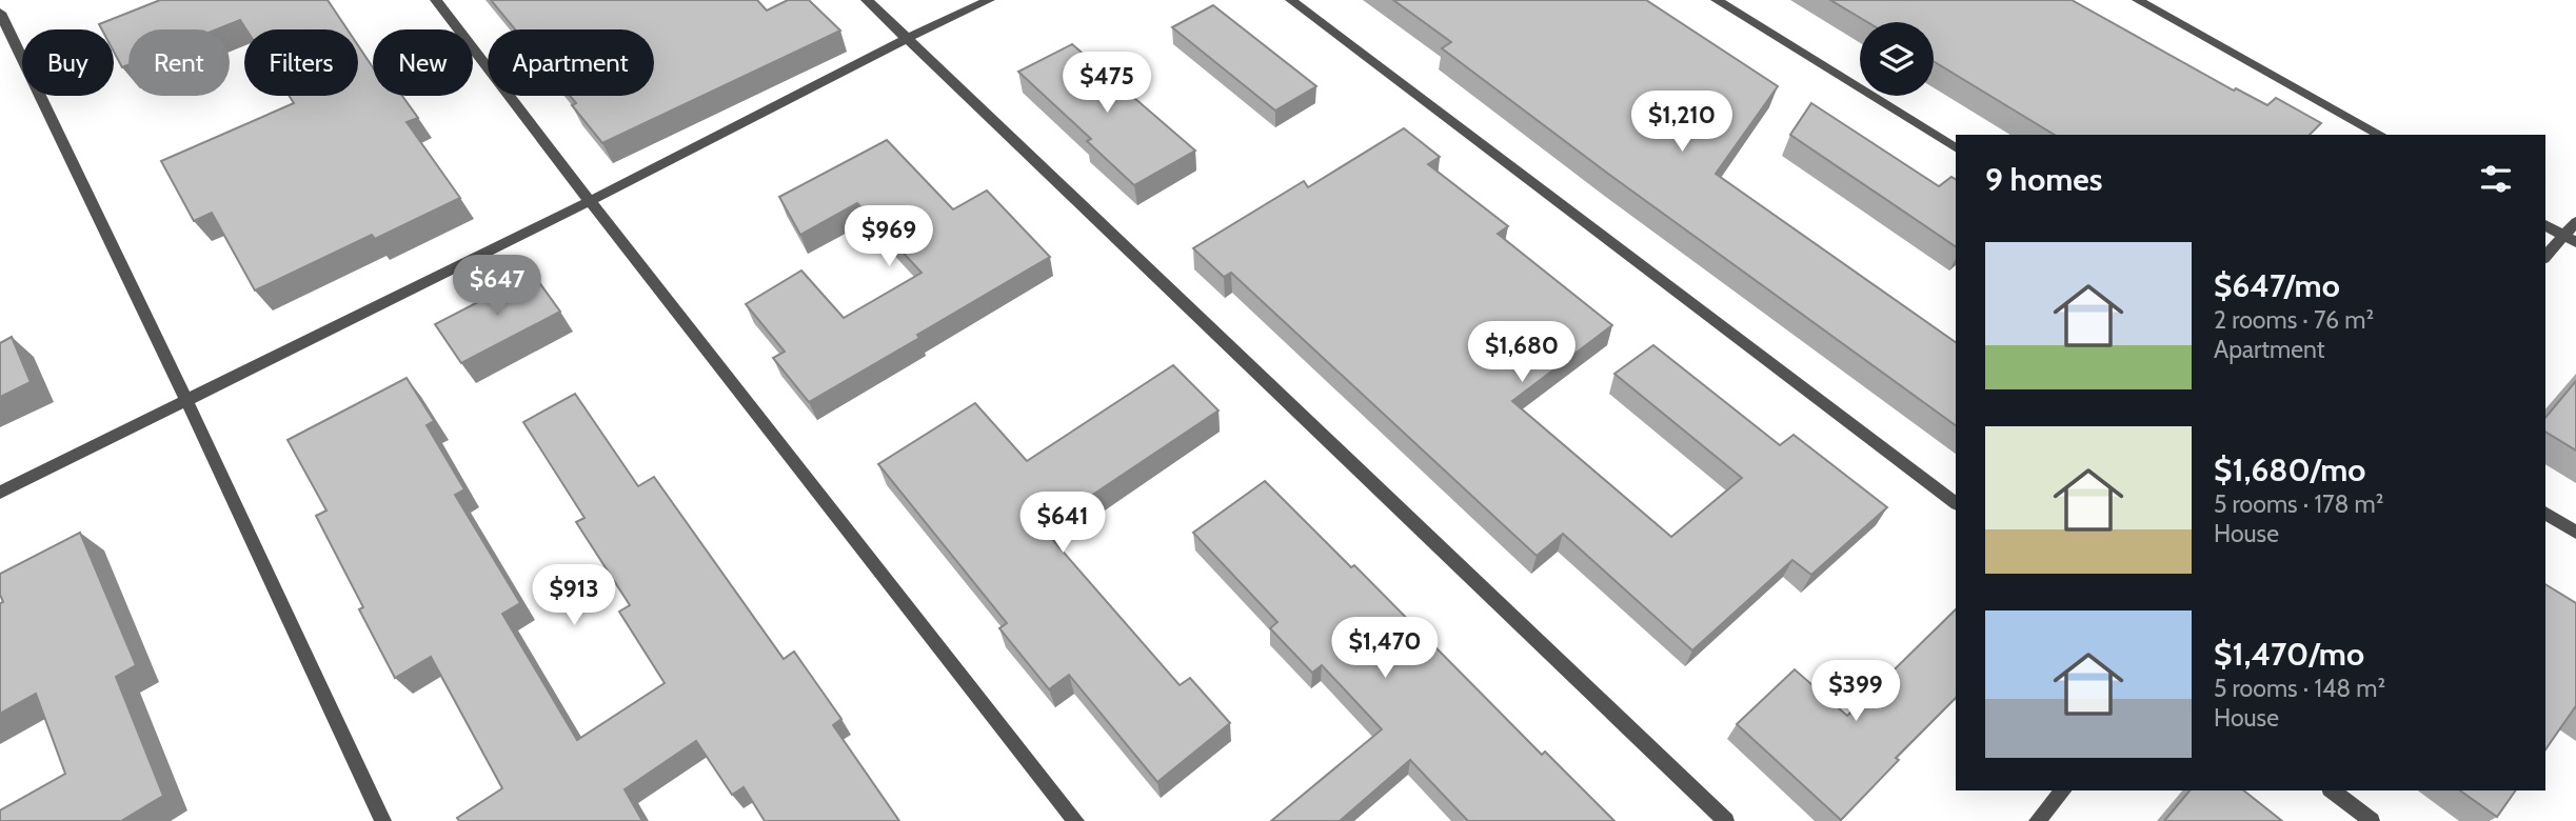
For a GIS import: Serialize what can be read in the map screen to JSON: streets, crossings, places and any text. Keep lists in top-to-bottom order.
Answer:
{
  "page": {
    "chip": [
      "Buy",
      "Rent",
      "Filters",
      "New",
      "Apartment"
    ],
    "price": [
      "$475",
      "$1,210",
      "$969",
      "$647",
      "$1,680",
      "$641",
      "$913",
      "$1,470",
      "$399"
    ],
    "heading": "9 homes",
    "list": [
      {
        "name": "$647/mo",
        "note": "2 rooms · 76 m² · Apartment"
      },
      {
        "name": "$1,680/mo",
        "note": "5 rooms · 178 m² · House"
      },
      {
        "name": "$1,470/mo",
        "note": "5 rooms · 148 m² · House"
      }
    ]
  }
}
